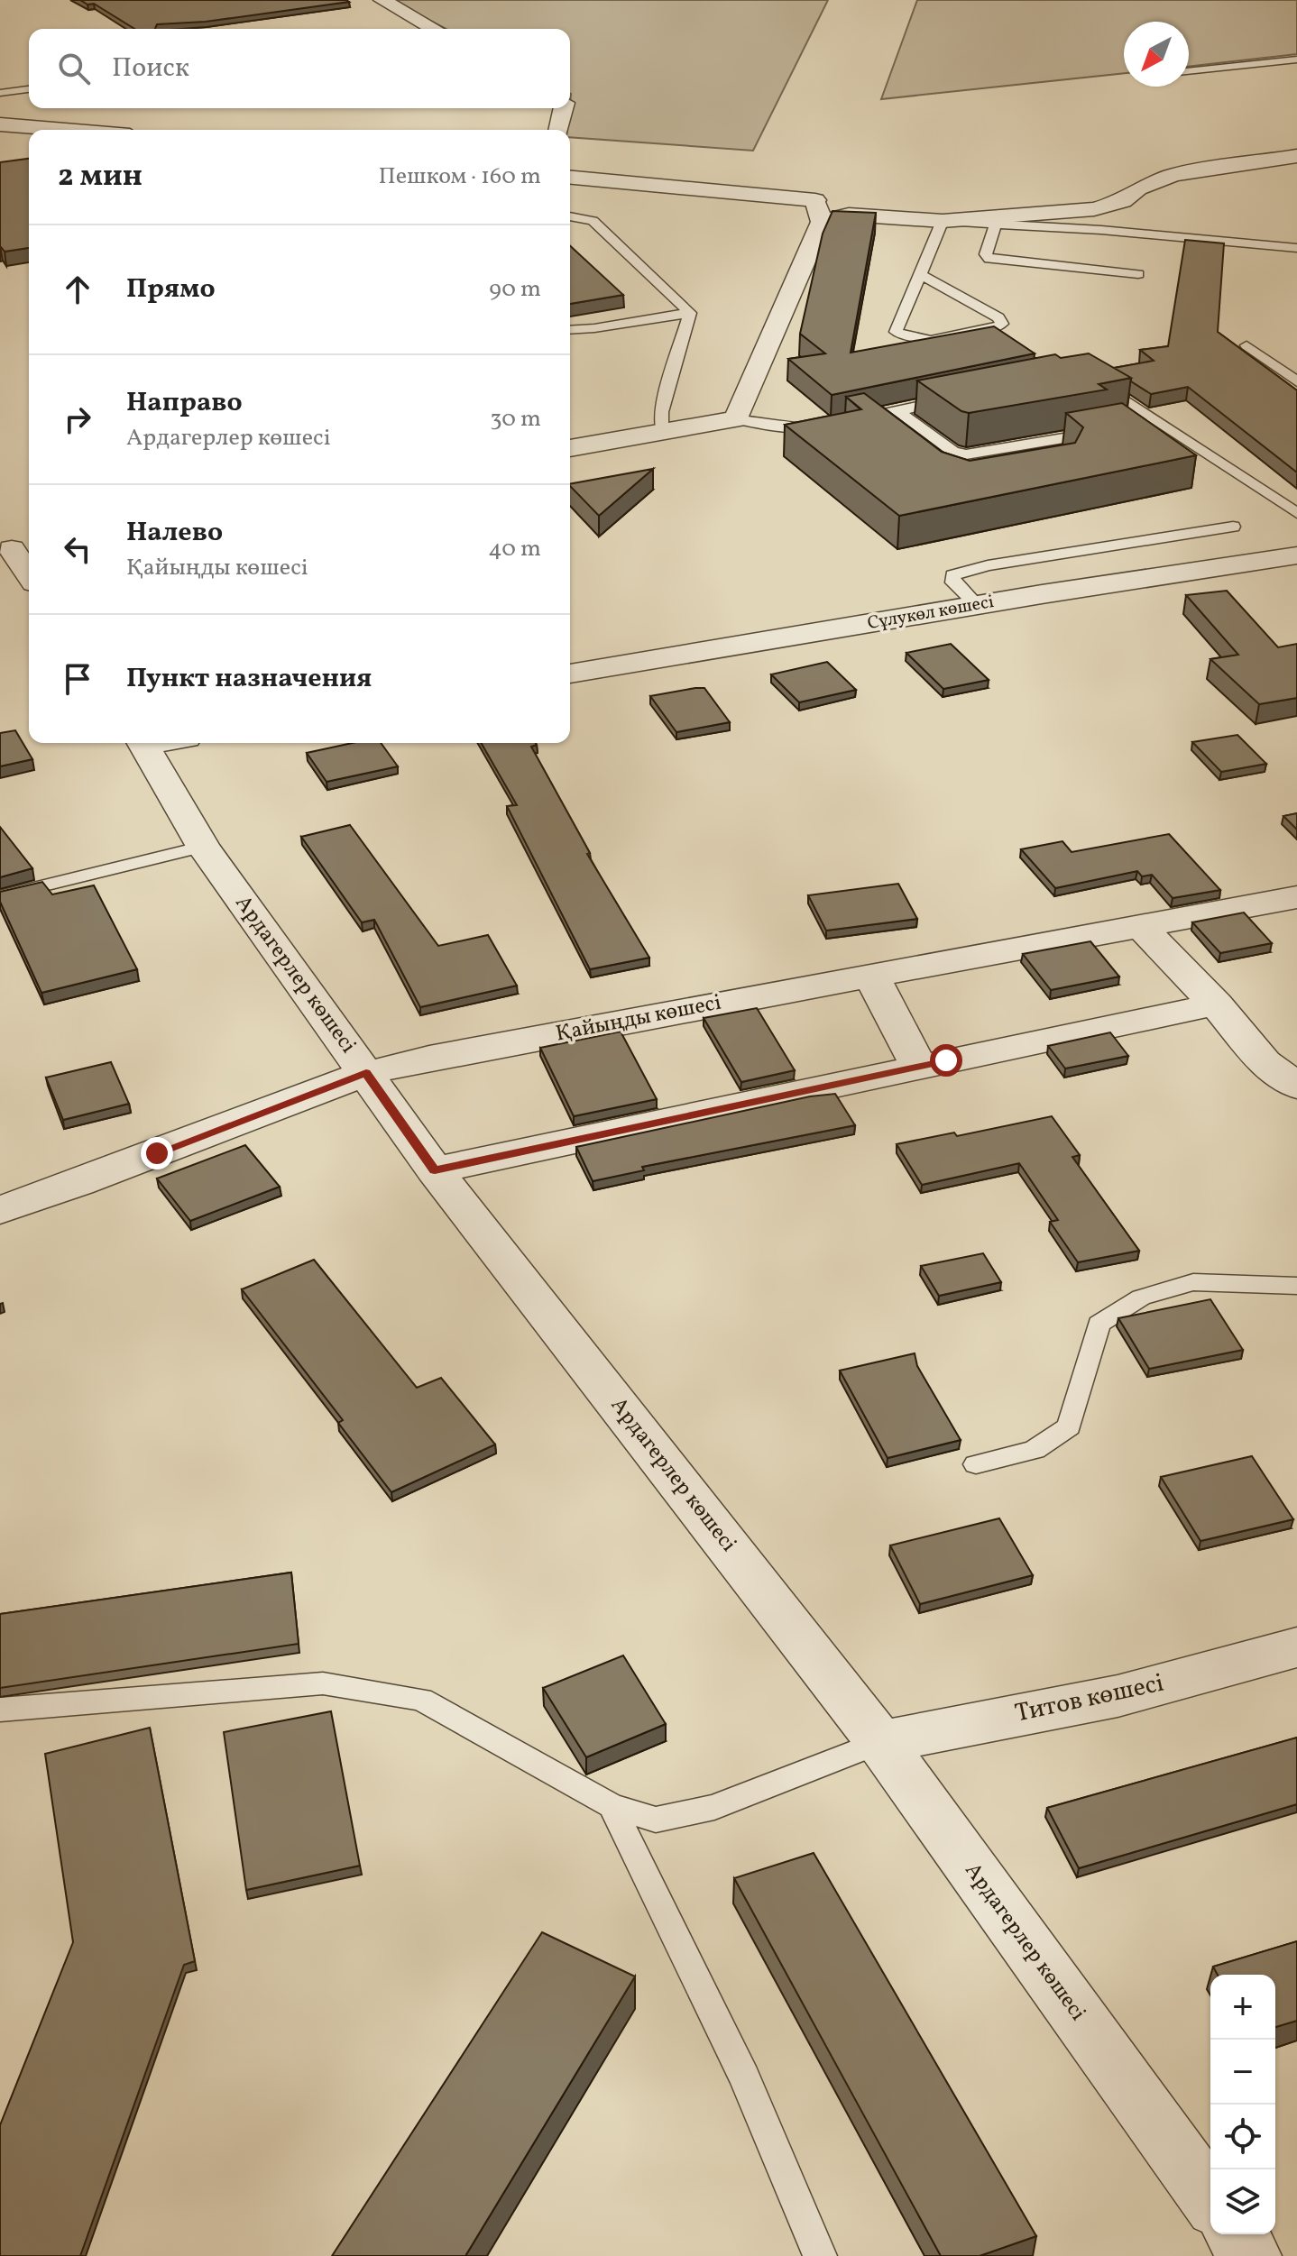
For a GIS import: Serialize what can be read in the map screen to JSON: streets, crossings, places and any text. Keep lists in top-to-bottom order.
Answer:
{
  "streets": {
    "street": [
      "Сұлукөл көшесі",
      "Ардагерлер көшесі",
      "Қайыңды көшесі",
      "Титов көшесі"
    ]
  },
  "crossings": [
    ["Ардагерлер көшесі", "Қайыңды көшесі"],
    ["Ардагерлер көшесі", "Титов көшесі"]
  ],
  "north": "bottom left",
  "page": {
    "search": "Поиск",
    "heading": ["2 мин", "Пешком · 160 m"],
    "list": [
      ["Прямо", "90 m"],
      ["Направо", "Ардагерлер көшесі", "30 m"],
      ["Налево", "Қайыңды көшесі", "40 m"],
      "Пункт назначения"
    ],
    "map_buttons": ["+", "−"]
  }
}
